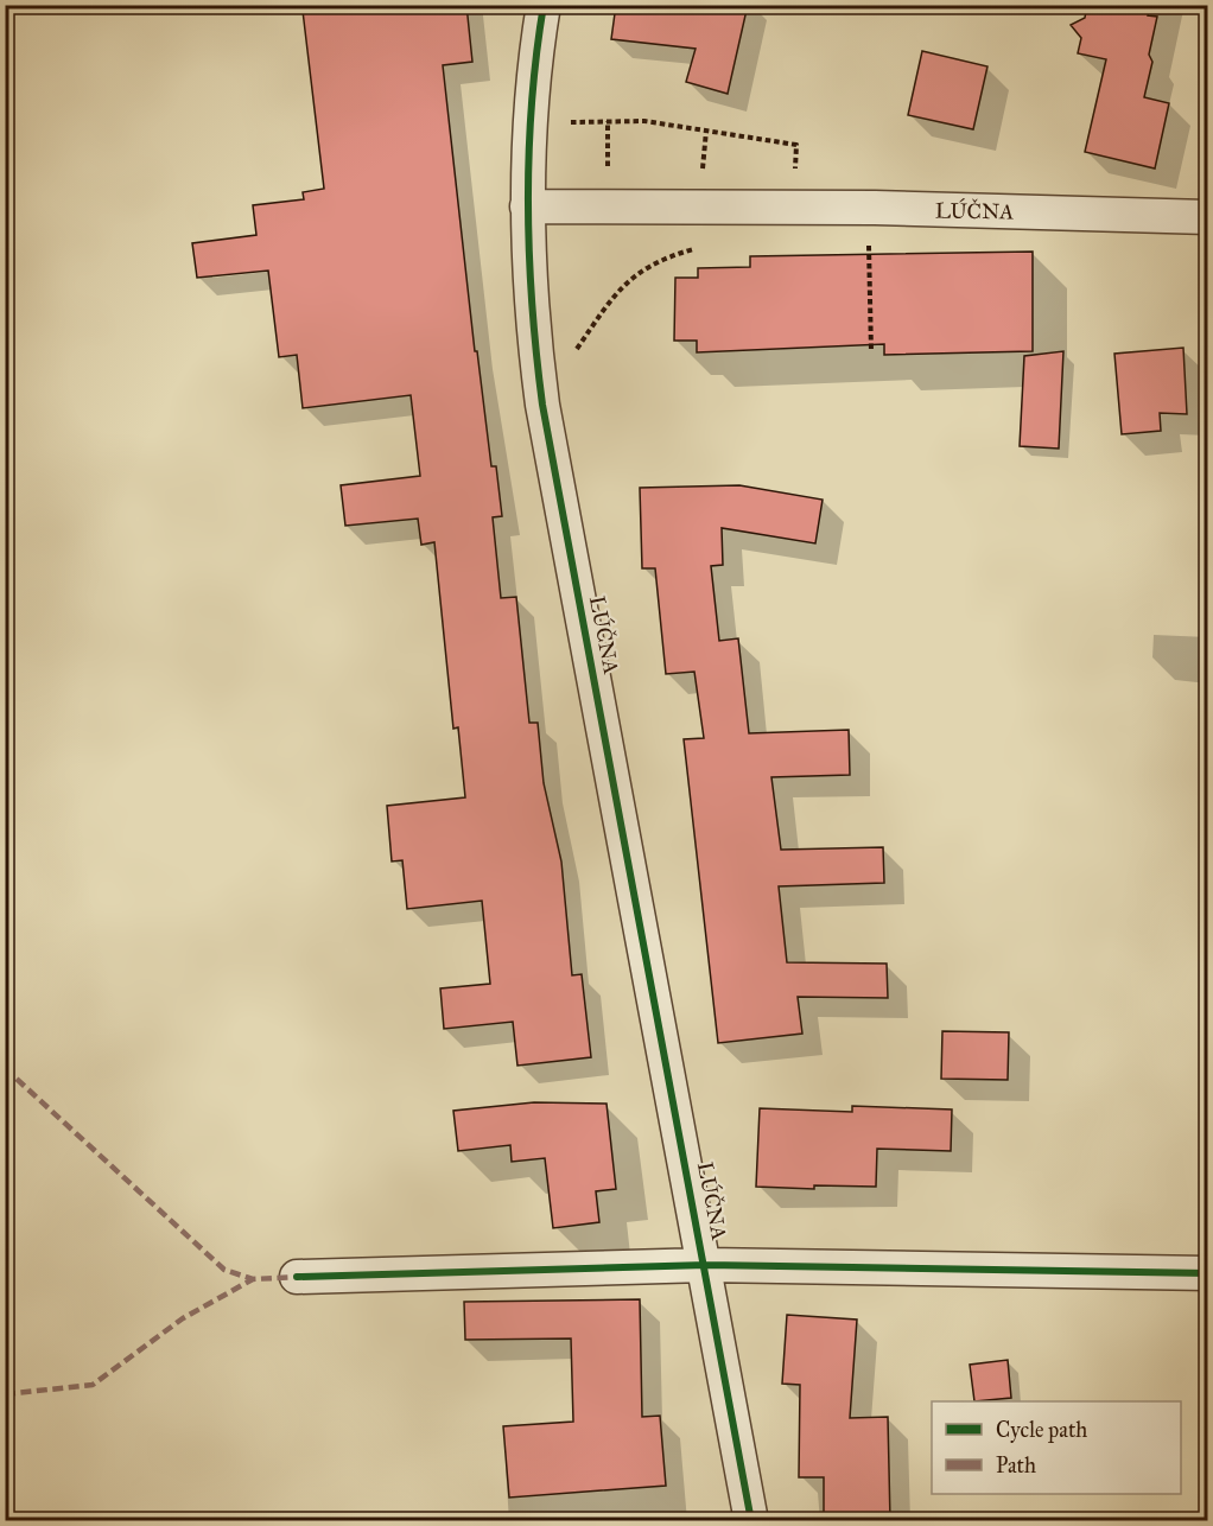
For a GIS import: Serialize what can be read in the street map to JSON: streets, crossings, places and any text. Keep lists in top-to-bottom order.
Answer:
{
  "streets": {
    "street": ["LÚČNA"]
  },
  "legend": ["Cycle path", "Path"]
}
